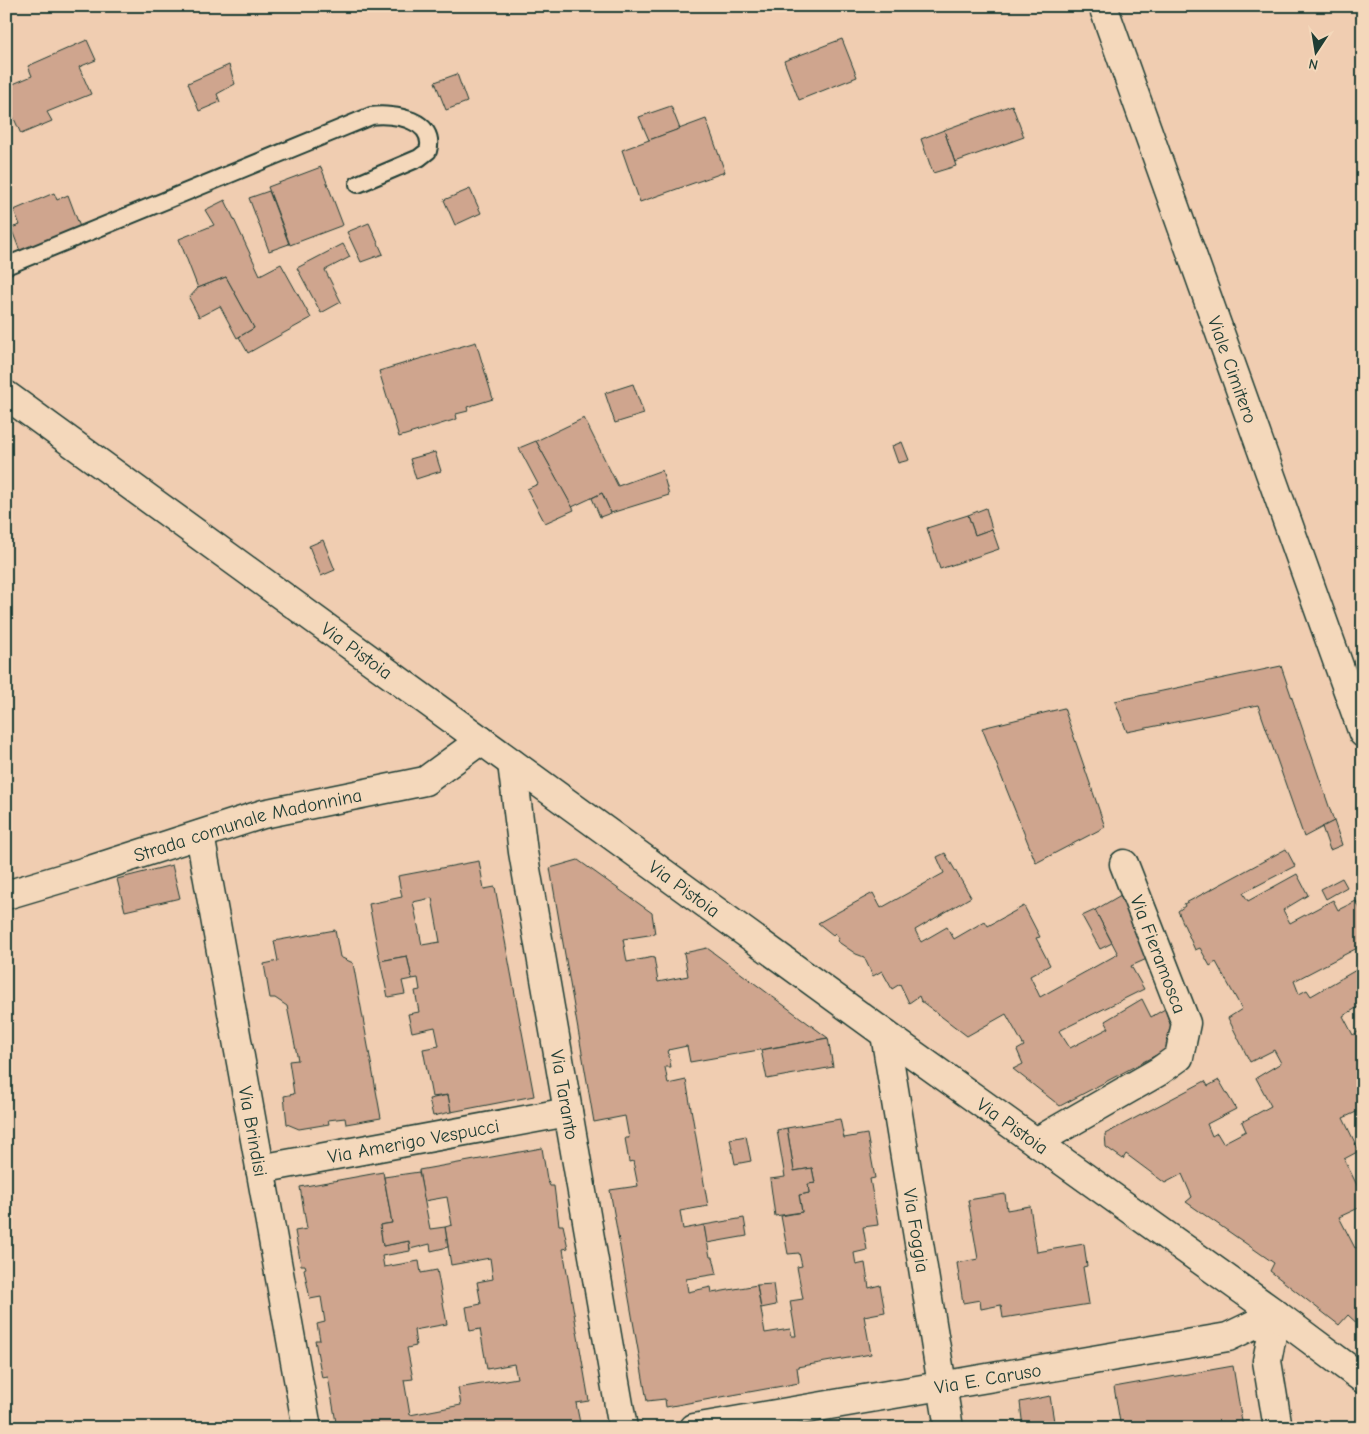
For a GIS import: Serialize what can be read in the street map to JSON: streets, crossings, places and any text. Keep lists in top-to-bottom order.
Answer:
{
  "streets": {
    "street": [
      "Viale Cimitero",
      "Via Pistoia",
      "Strada comunale Madonnina",
      "Via Fieramosca",
      "Via Taranto",
      "Via Brindisi",
      "Via Amerigo Vespucci",
      "Via Foggia",
      "Via E. Caruso"
    ]
  },
  "crossings": [
    ["Via Pistoia", "Strada comunale Madonnina"],
    ["Via Pistoia", "Via Fieramosca"],
    ["Via Pistoia", "Via Taranto"],
    ["Via Pistoia", "Via Foggia"],
    ["Via Pistoia", "Via E. Caruso"],
    ["Strada comunale Madonnina", "Via Brindisi"],
    ["Via Taranto", "Via Amerigo Vespucci"],
    ["Via Brindisi", "Via Amerigo Vespucci"],
    ["Via Foggia", "Via E. Caruso"]
  ],
  "north": "bottom"
}
